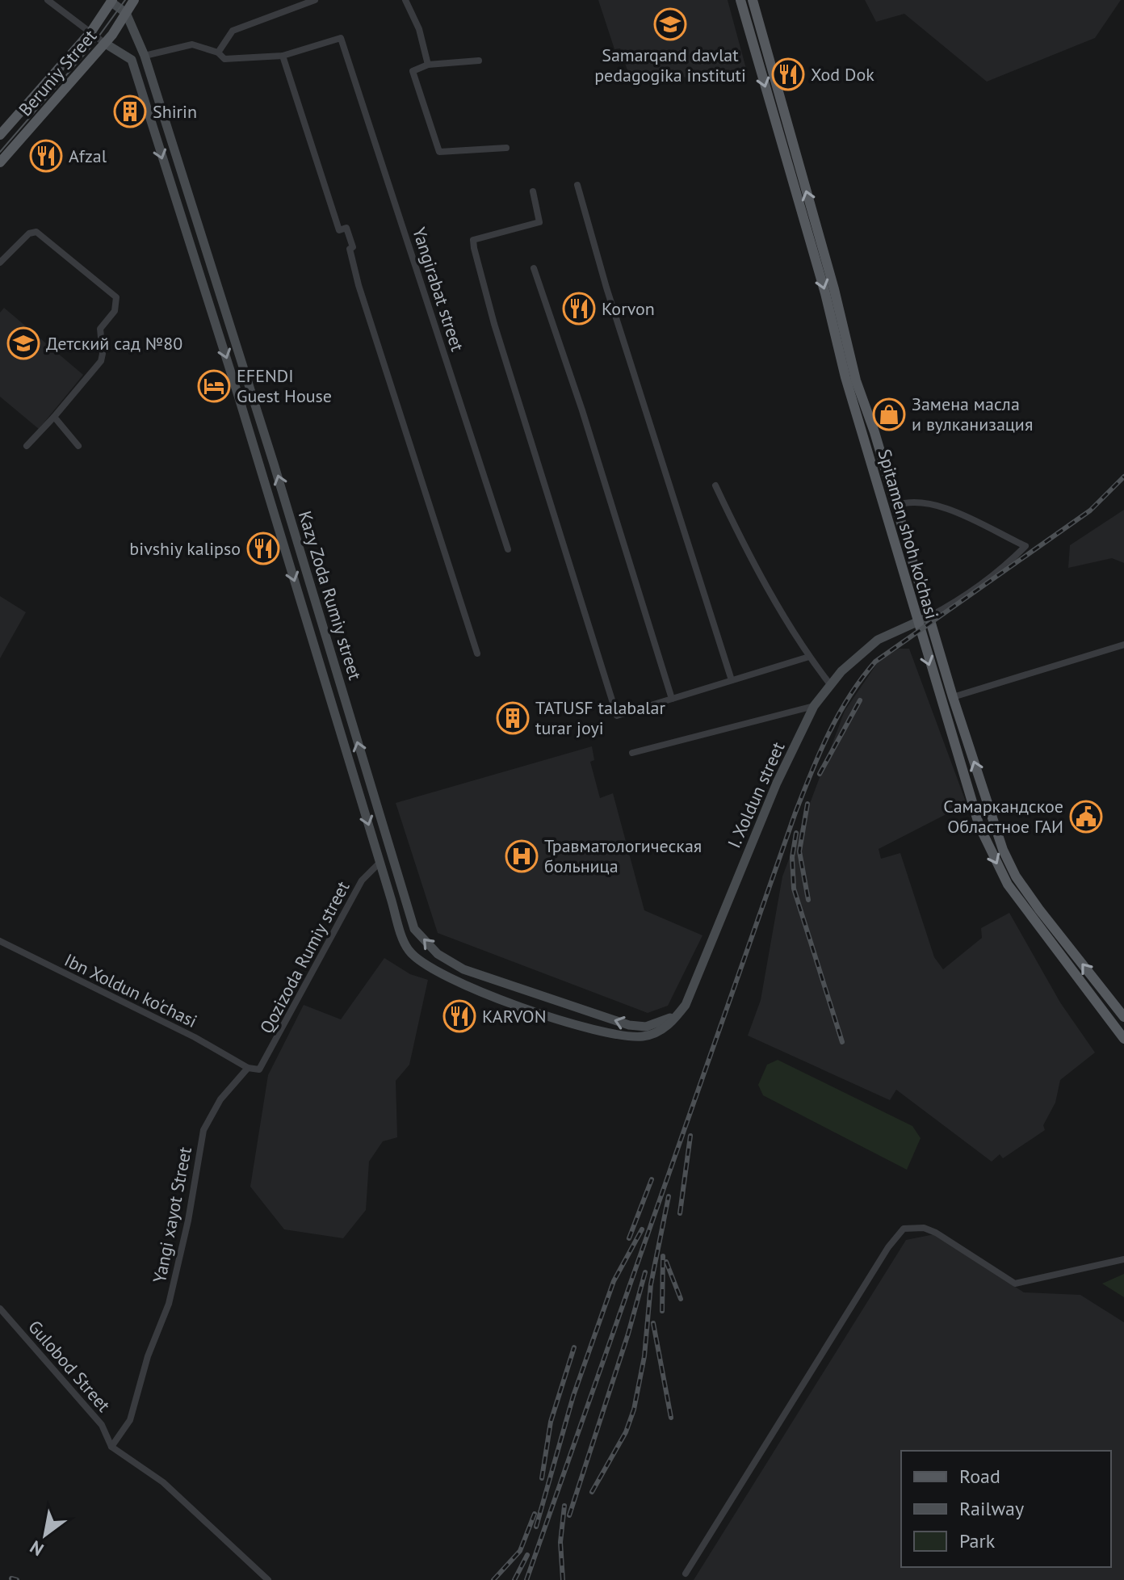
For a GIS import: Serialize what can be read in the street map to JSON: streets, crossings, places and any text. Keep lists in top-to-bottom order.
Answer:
{
  "streets": {
    "main road": ["Beruniy Street", "Spitamen shoh ko'chasi"],
    "street": [
      "Kazy Zoda Rumiy street",
      "I. Xoldun street",
      "Qozizoda Rumiy street",
      "Ibn Xoldun ko'chasi",
      "Yangi xayot Street",
      "Gulobod Street"
    ]
  },
  "crossings": [
    ["Beruniy Street", "Kazy Zoda Rumiy street"],
    ["Spitamen shoh ko'chasi", "I. Xoldun street"],
    ["Kazy Zoda Rumiy street", "I. Xoldun street"],
    ["Kazy Zoda Rumiy street", "Qozizoda Rumiy street"],
    ["Qozizoda Rumiy street", "Ibn Xoldun ko'chasi"],
    ["Qozizoda Rumiy street", "Yangi xayot Street"],
    ["Ibn Xoldun ko'chasi", "Yangi xayot Street"],
    ["Yangi xayot Street", "Gulobod Street"]
  ],
  "places": {
    "school or university": ["Samarqand davlat pedagogika instituti", "Детский сад №80"],
    "restaurant": [
      "Xod Dok",
      "Afzal",
      "Korvon",
      "bivshiy kalipso",
      "KARVON"
    ],
    "building": ["Shirin", "TATUSF talabalar turar joyi"],
    "hotel": ["EFENDI Guest House"],
    "shop": ["Замена масла и вулканизация"],
    "public building": ["Самаркандское Областное ГАИ"],
    "hospital": ["Травматологическая больница"]
  },
  "legend": ["Road", "Railway", "Park"],
  "north": "bottom left"
}
